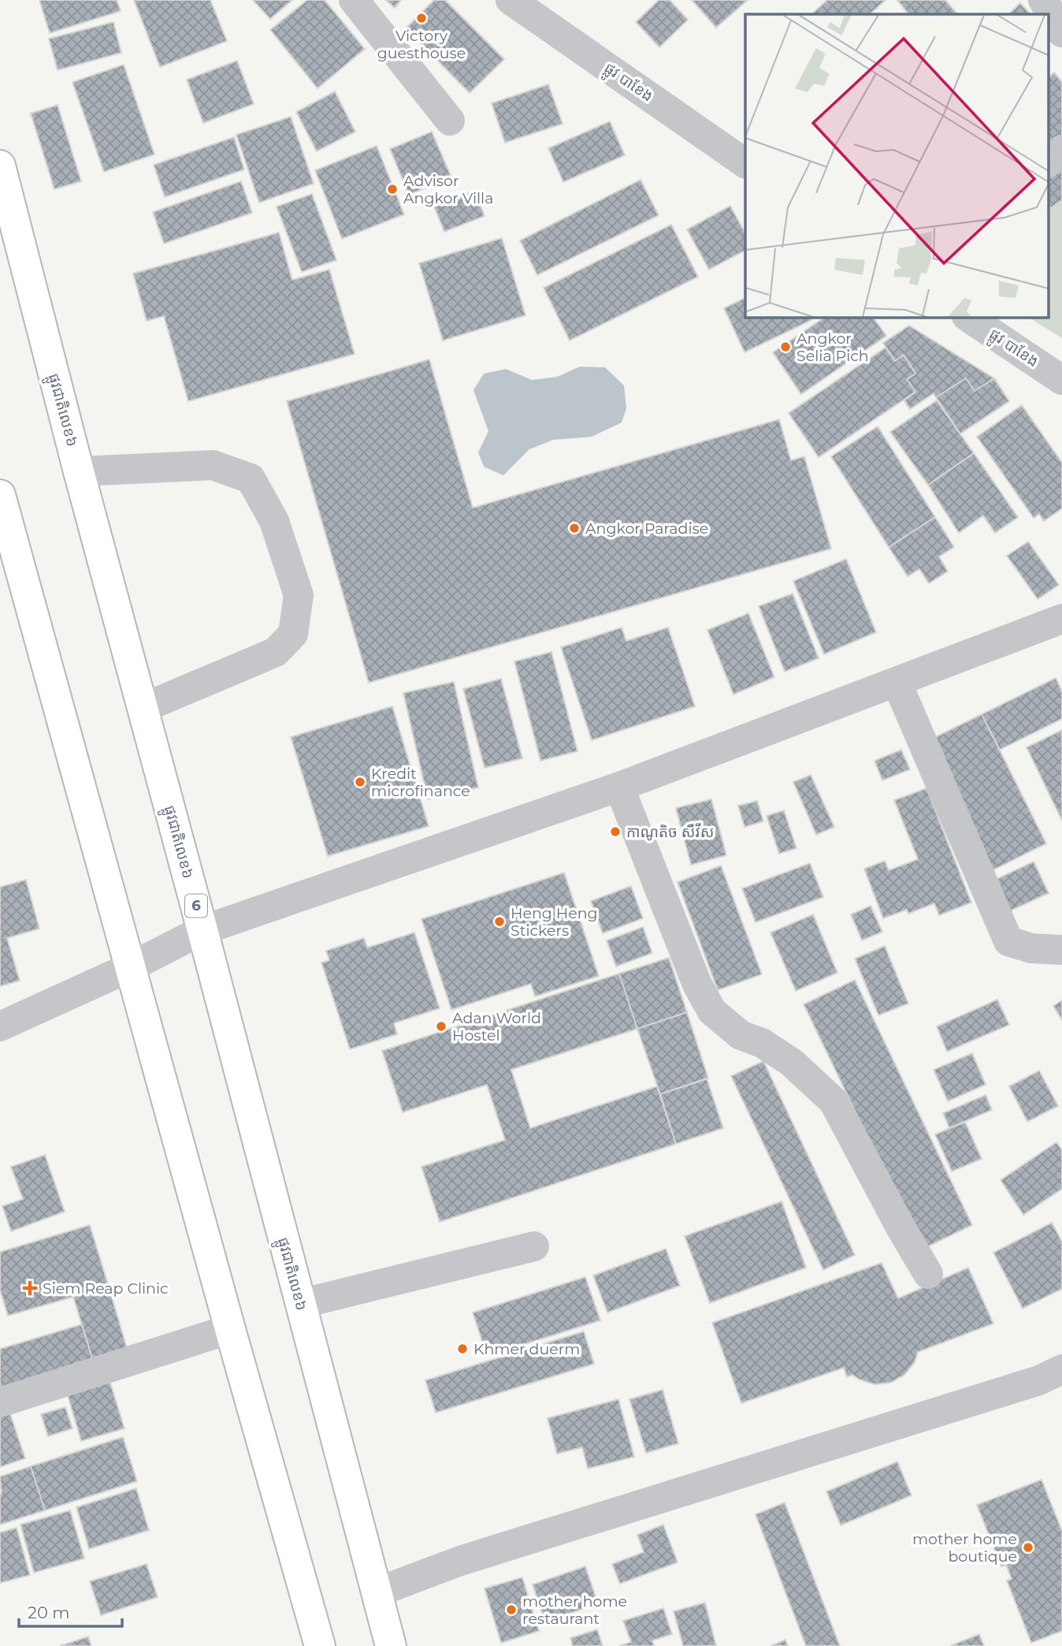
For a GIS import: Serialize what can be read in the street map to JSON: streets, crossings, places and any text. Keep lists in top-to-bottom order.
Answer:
{
  "streets": {
    "main road": ["ផ្លូវជាតិលេខ៦", "6"],
    "street": ["ផ្លូវ បាខែង"]
  },
  "places": {
    "other": [
      "Victory guesthouse",
      "Advisor Angkor Villa",
      "Angkor Selia Pich",
      "Angkor Paradise",
      "Kredit microfinance",
      "កាណូតិច សឺវីស",
      "Heng Heng Stickers",
      "Adan World Hostel",
      "Khmer duerm",
      "mother home boutique",
      "mother home restaurant"
    ],
    "health": ["Siem Reap Clinic"]
  },
  "scale_bar": "20 m"
}
